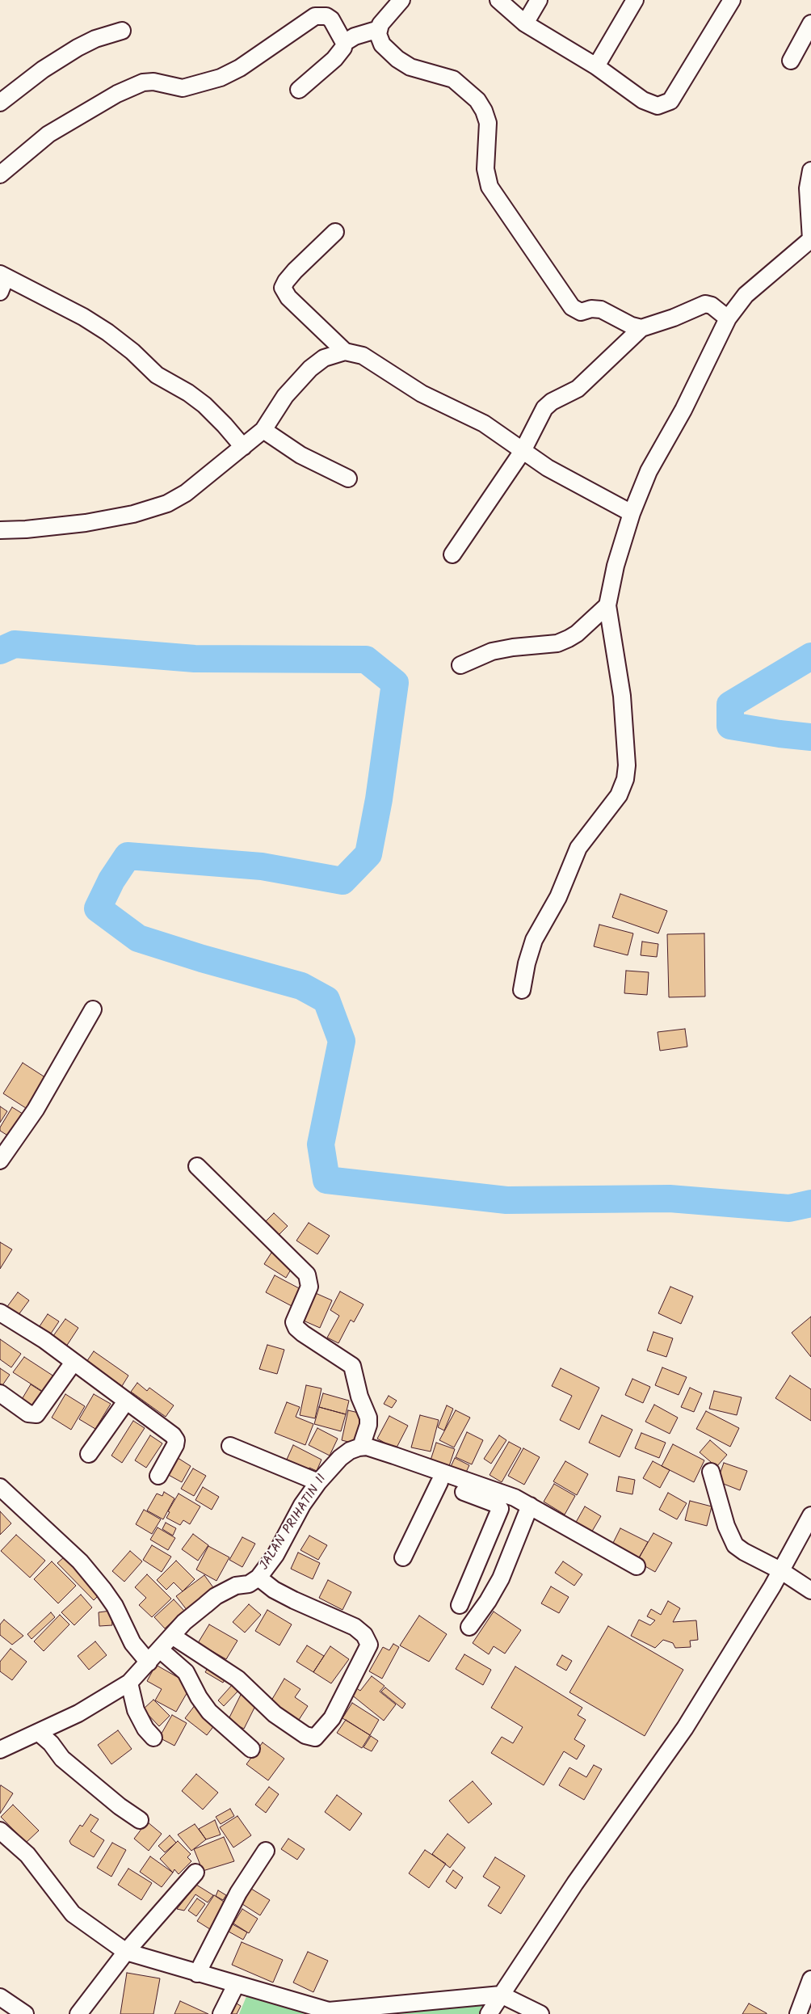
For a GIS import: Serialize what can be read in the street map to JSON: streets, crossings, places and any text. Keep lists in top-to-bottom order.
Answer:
{
  "streets": {
    "street": ["JALAN PRIHATIN II"]
  }
}
